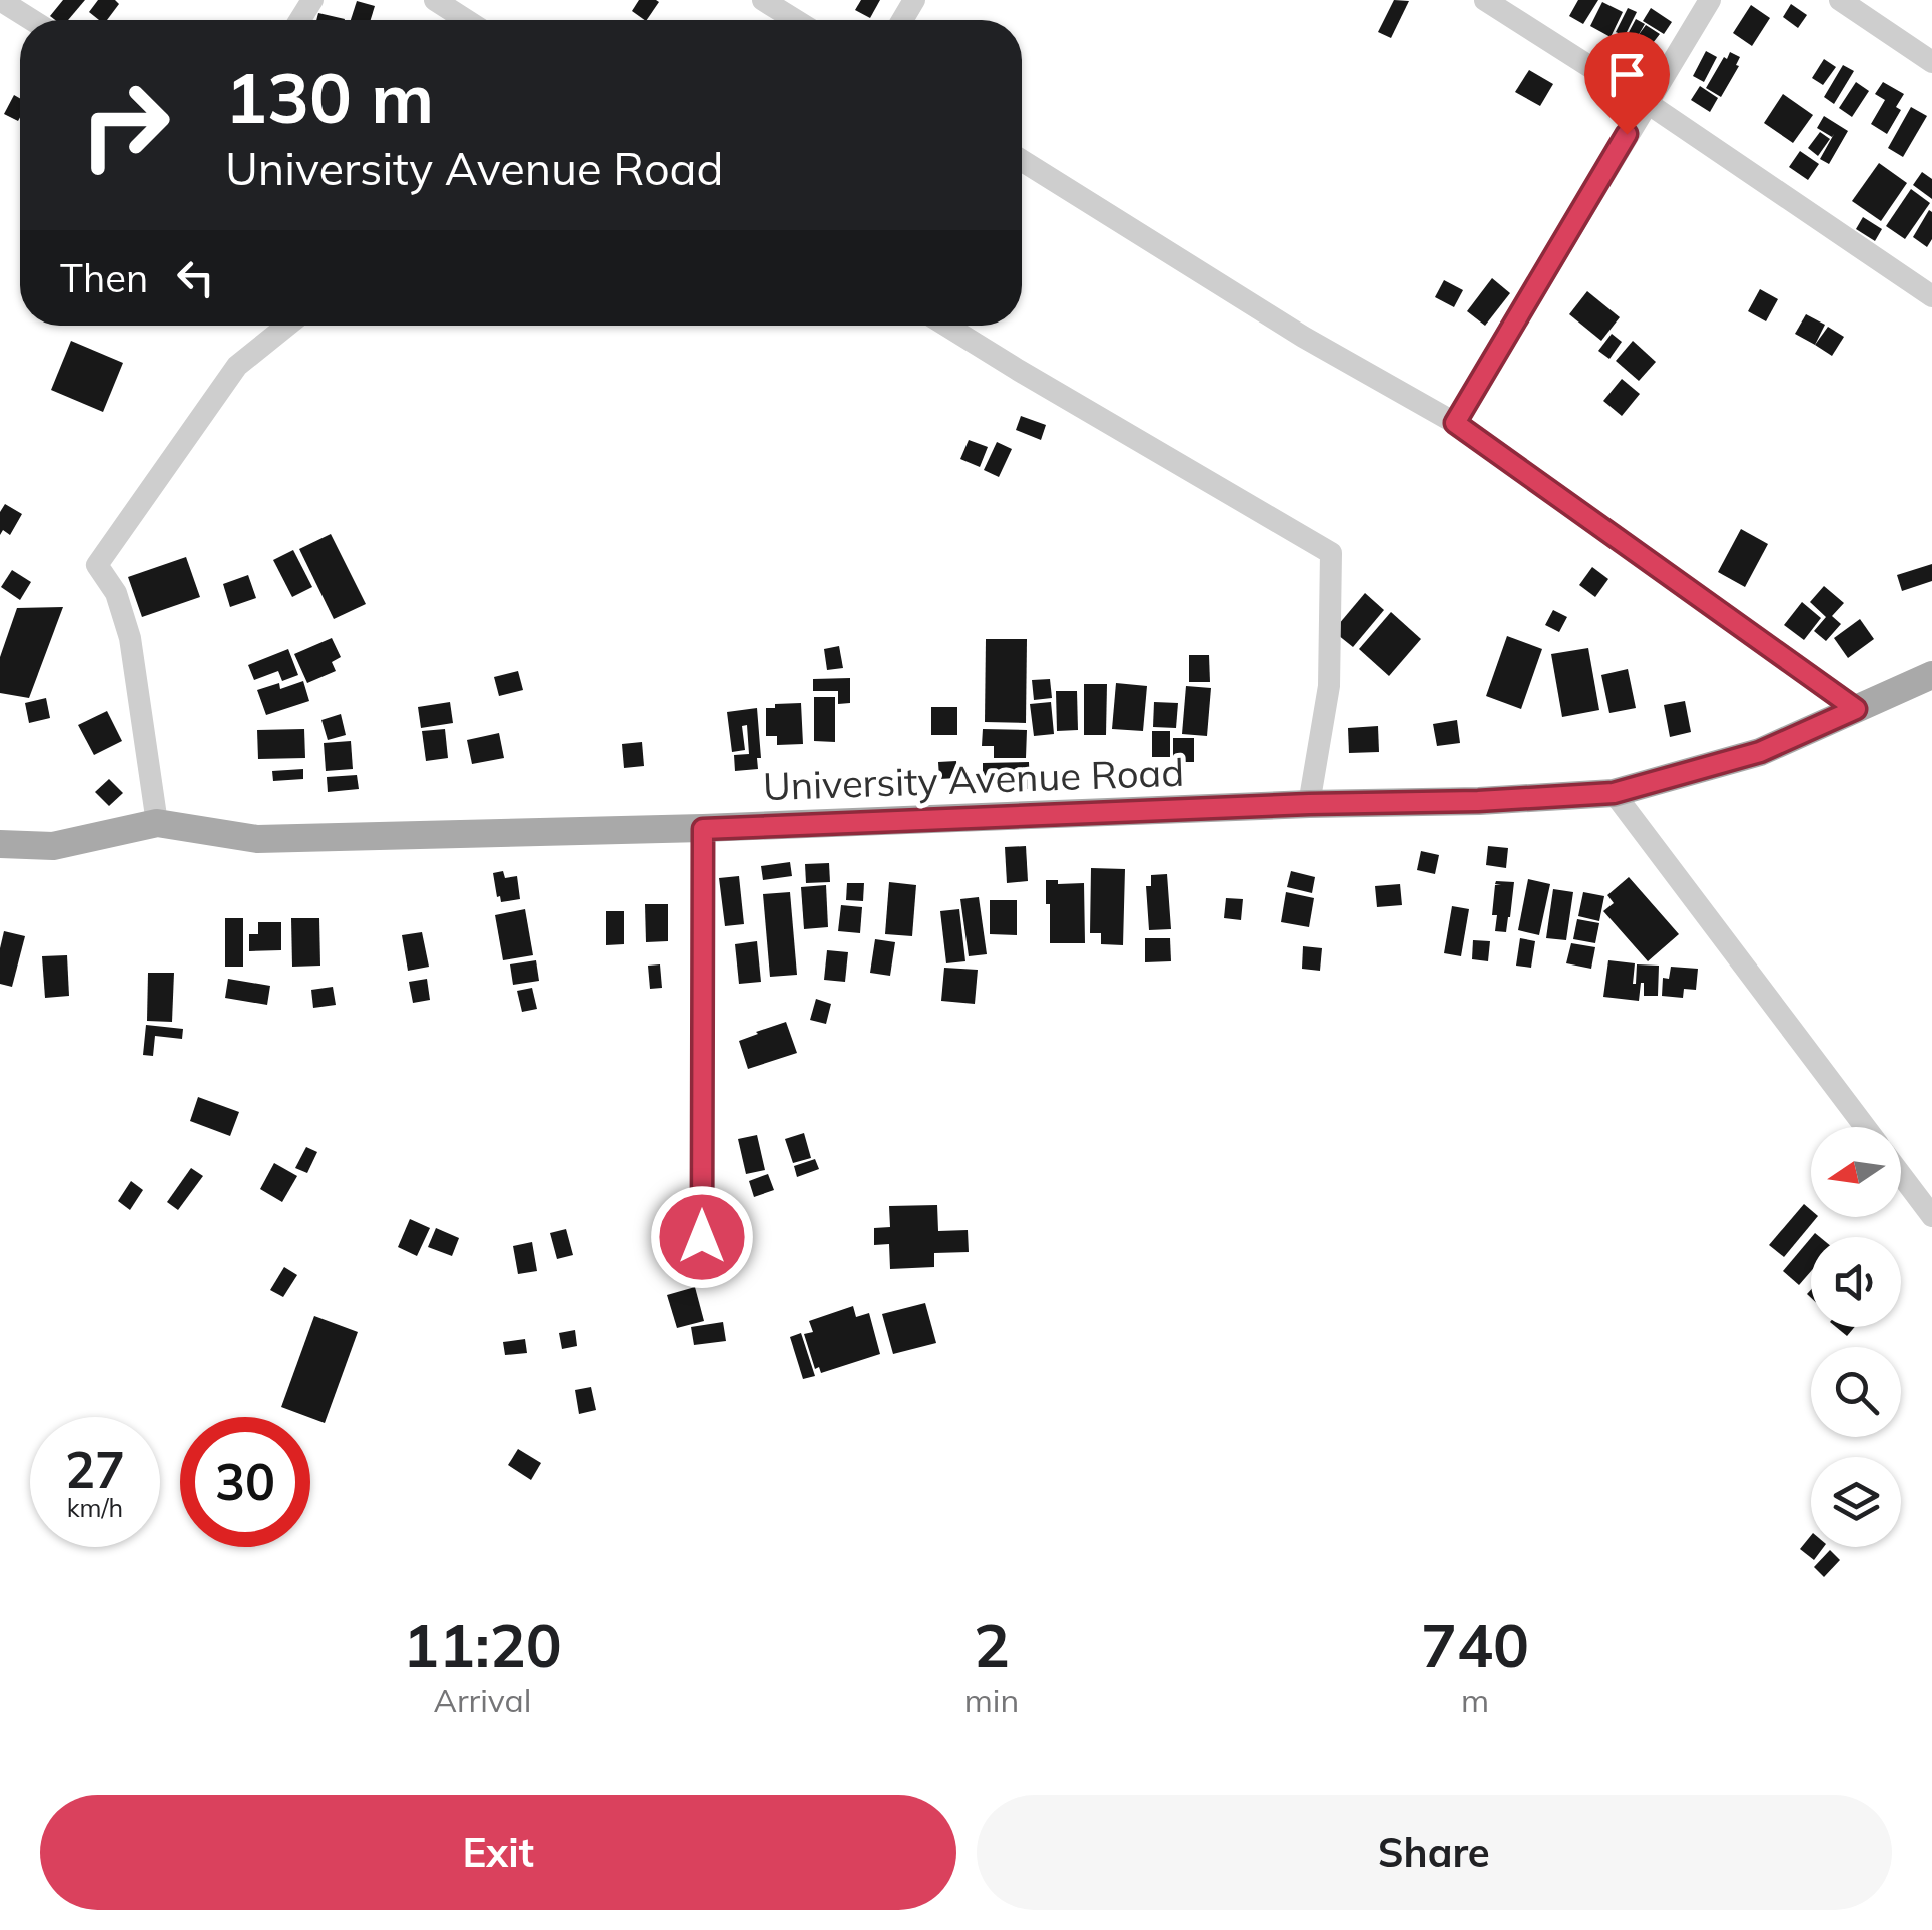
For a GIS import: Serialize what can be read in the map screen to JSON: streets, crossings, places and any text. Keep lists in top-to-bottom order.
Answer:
{
  "streets": {
    "main road": ["University Avenue Road"]
  },
  "north": "left",
  "page": {
    "turn": ["130 m", "University Avenue Road"],
    "then": "Then",
    "speed": "27 km/h",
    "limit": "30",
    "eta": [
      "11:20",
      "Arrival",
      "2",
      "min",
      "740",
      "m"
    ],
    "buttons": ["Exit", "Share"]
  }
}
